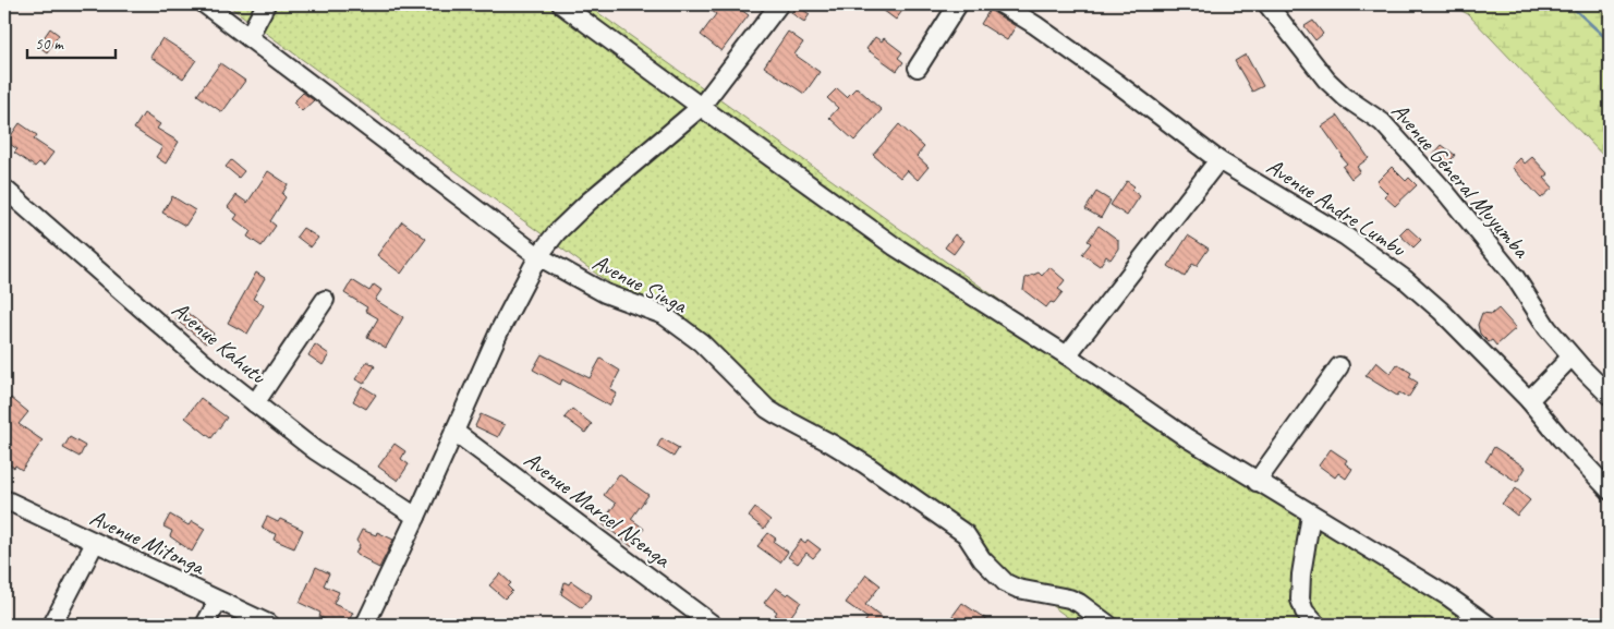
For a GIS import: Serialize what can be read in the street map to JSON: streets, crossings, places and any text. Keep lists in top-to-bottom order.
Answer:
{
  "streets": {
    "street": [
      "Avenue Géneral Muyumba",
      "Avenue Andre Lumbu",
      "Avenue Singa",
      "Avenue Kahutu",
      "Avenue Marcel Nsenga",
      "Avenue Mitonga"
    ]
  },
  "scale_bar": "50 m"
}
